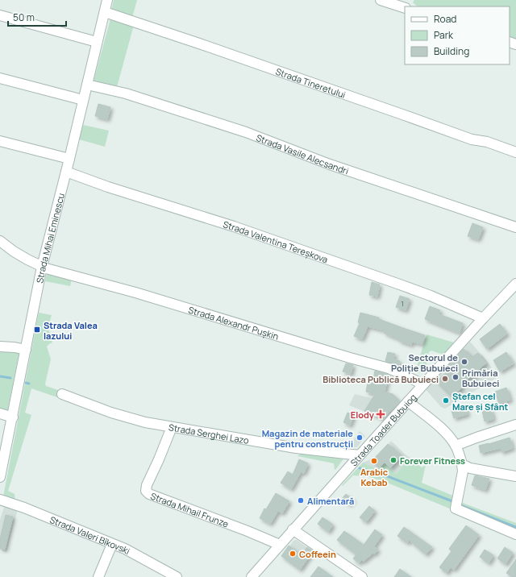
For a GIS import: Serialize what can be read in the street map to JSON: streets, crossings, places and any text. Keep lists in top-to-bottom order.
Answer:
{
  "streets": {
    "street": [
      "Strada Tineretului",
      "Strada Vasile Alecsandri",
      "Strada Mihai Eminescu",
      "Strada Valentina Tereșkova",
      "Strada Alexandr Pușkin",
      "Strada Toader Bubuiog",
      "Strada Serghei Lazo",
      "Strada Mihail Frunze",
      "Strada Valeri Bîkovski"
    ]
  },
  "crossings": [
    ["Strada Tineretului", "Strada Mihai Eminescu"],
    ["Strada Vasile Alecsandri", "Strada Mihai Eminescu"],
    ["Strada Mihai Eminescu", "Strada Valentina Tereșkova"],
    ["Strada Mihai Eminescu", "Strada Alexandr Pușkin"],
    ["Strada Valentina Tereșkova", "Strada Toader Bubuiog"],
    ["Strada Alexandr Pușkin", "Strada Toader Bubuiog"],
    ["Strada Toader Bubuiog", "Strada Serghei Lazo"],
    ["Strada Toader Bubuiog", "Strada Mihail Frunze"],
    ["Strada Serghei Lazo", "Strada Mihail Frunze"]
  ],
  "places": {
    "transit": ["Strada Valea Iazului"],
    "other": [
      "Sectorul de Poliție Bubuieci",
      "Primăria Bubuieci",
      "Biblioteca Publică Bubuieci",
      "Ștefan cel Mare și Sfânt",
      "Magazin de materiale pentru construcții",
      "Forever Fitness",
      "Arabic Kebab",
      "Alimentară",
      "Coffeein"
    ],
    "health": ["Elody"]
  },
  "house_numbers": ["1"],
  "legend": ["Road", "Park", "Building"],
  "scale_bar": "50 m"
}
